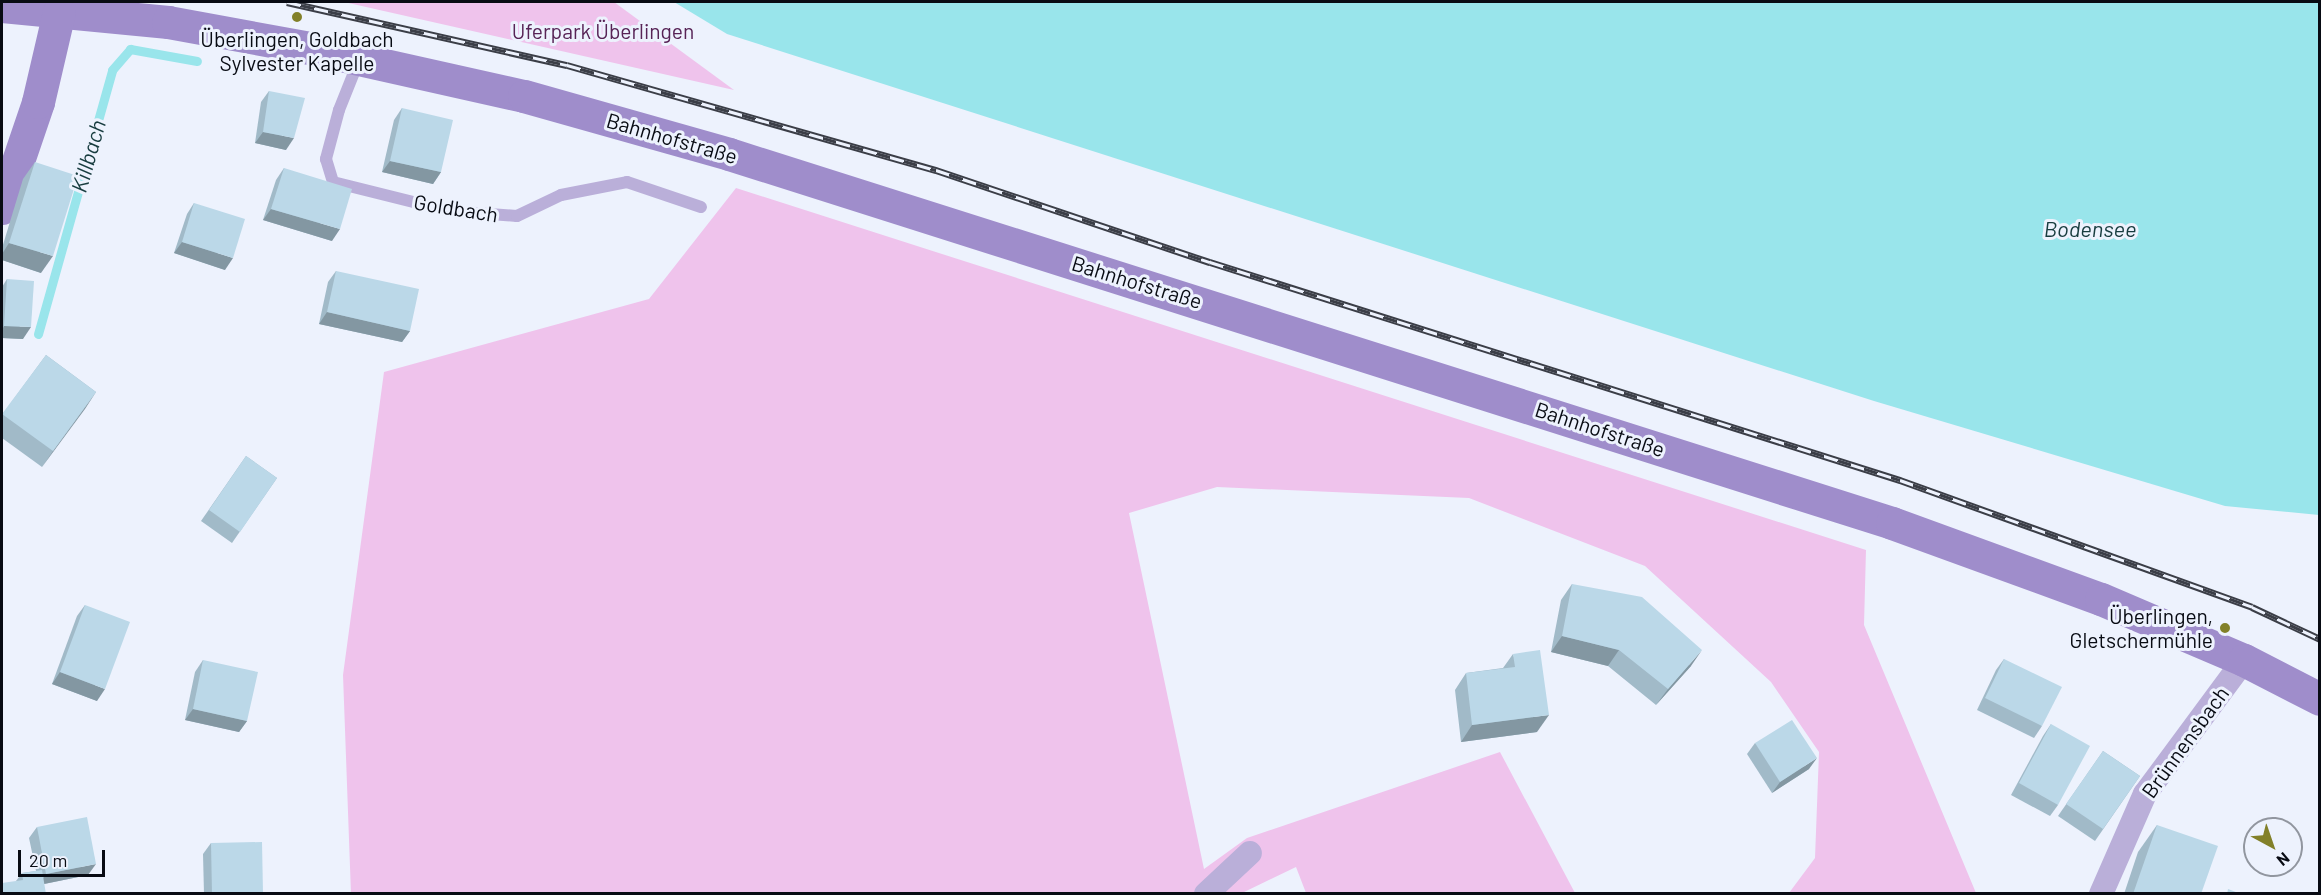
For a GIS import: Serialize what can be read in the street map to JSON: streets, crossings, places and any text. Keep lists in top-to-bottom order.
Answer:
{
  "streets": {
    "street": ["Bahnhofstraße", "Brünnensbach"],
    "lane": ["Goldbach"]
  },
  "crossings": [
    ["Bahnhofstraße", "Goldbach"],
    ["Bahnhofstraße", "Brünnensbach"]
  ],
  "water": ["Killbach", "Bodensee"],
  "parks": ["Uferpark Überlingen"],
  "places": ["Überlingen, Goldbach Sylvester Kapelle", "Überlingen, Gletschermühle"],
  "scale_bar": "20 m",
  "north": "bottom right"
}
